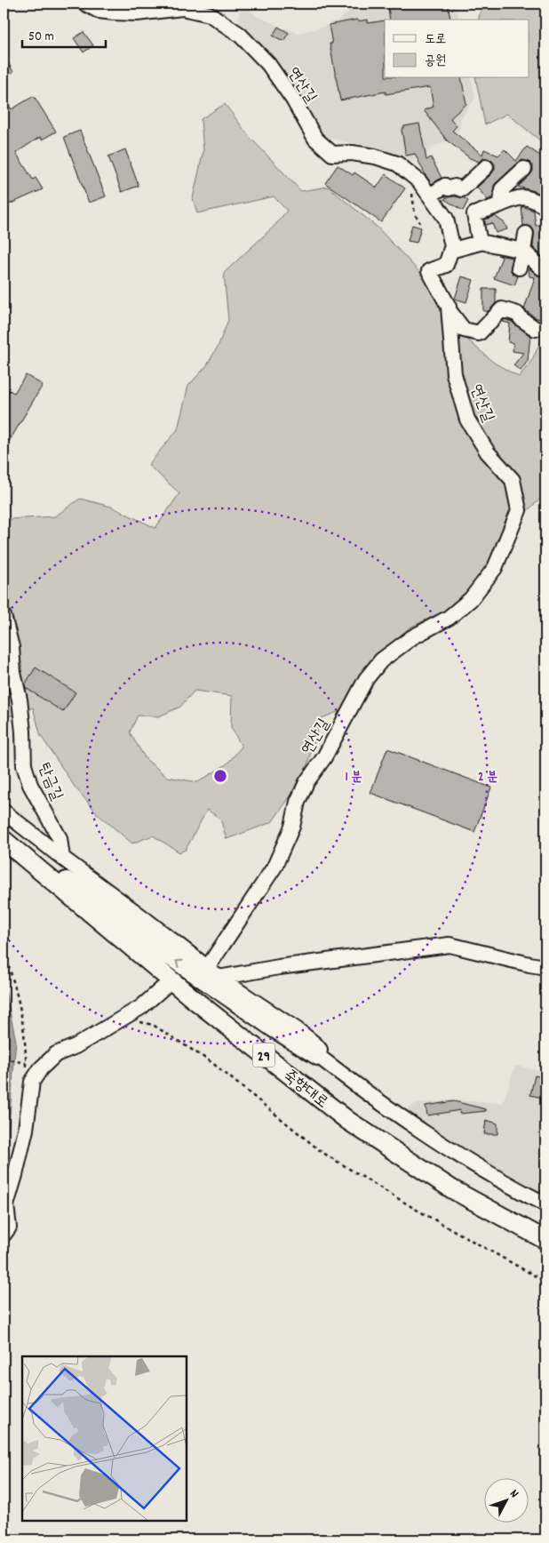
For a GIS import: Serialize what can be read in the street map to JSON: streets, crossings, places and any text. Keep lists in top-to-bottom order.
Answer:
{
  "streets": {
    "main road": ["29", "죽향대로"],
    "street": ["연산길", "탄금길"]
  },
  "legend": ["도로", "공원"],
  "scale_bar": "50 m",
  "north": "top right",
  "rings": ["1 분", "2 분"]
}
